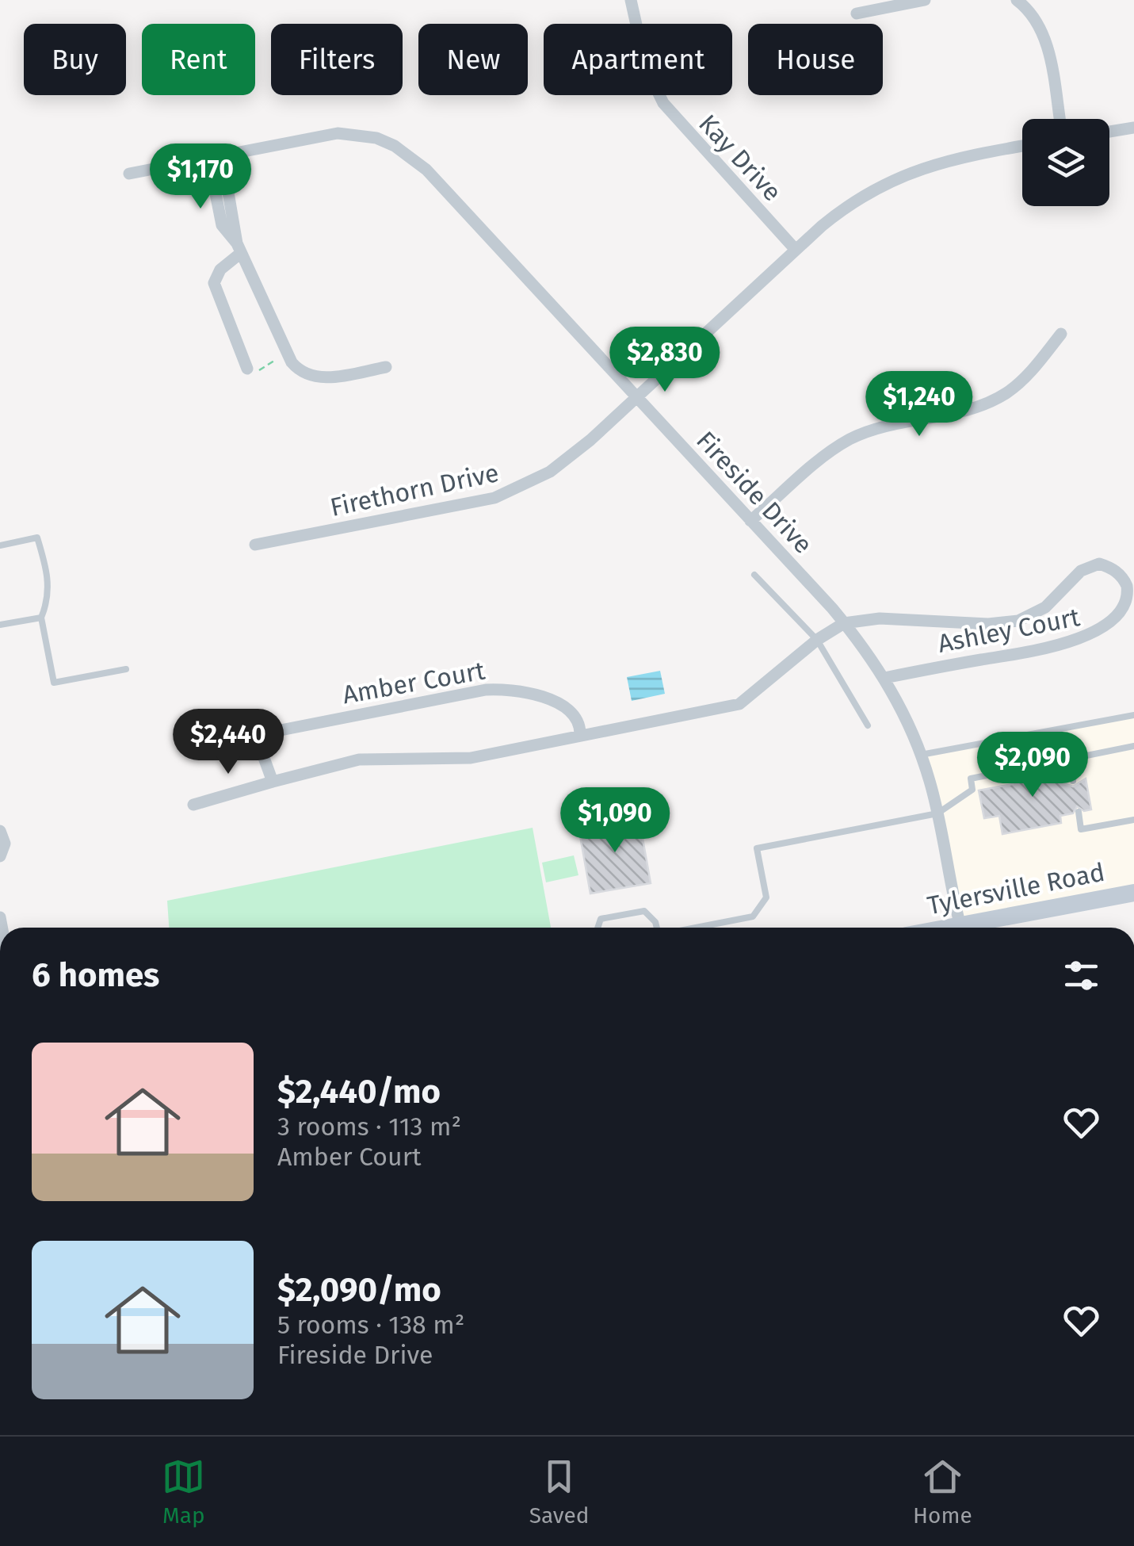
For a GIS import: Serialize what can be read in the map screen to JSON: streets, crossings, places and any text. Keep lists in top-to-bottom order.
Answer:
{
  "streets": {
    "main road": ["Tylersville Road"],
    "street": [
      "Kay Drive",
      "Firethorn Drive",
      "Fireside Drive",
      "Ashley Court",
      "Amber Court"
    ]
  },
  "crossings": [
    ["Kay Drive", "Firethorn Drive"],
    ["Firethorn Drive", "Fireside Drive"],
    ["Fireside Drive", "Ashley Court"]
  ],
  "page": {
    "chip": [
      "Buy",
      "Rent",
      "Filters",
      "New",
      "Apartment",
      "House"
    ],
    "price": [
      "$1,170",
      "$2,830",
      "$1,240",
      "$2,440",
      "$2,090",
      "$1,090"
    ],
    "heading": "6 homes",
    "list": [
      {
        "name": "$2,440/mo",
        "note": "3 rooms · 113 m² · Amber Court"
      },
      {
        "name": "$2,090/mo",
        "note": "5 rooms · 138 m² · Fireside Drive"
      }
    ],
    "tabs": ["Map", "Saved", "Home"]
  }
}
